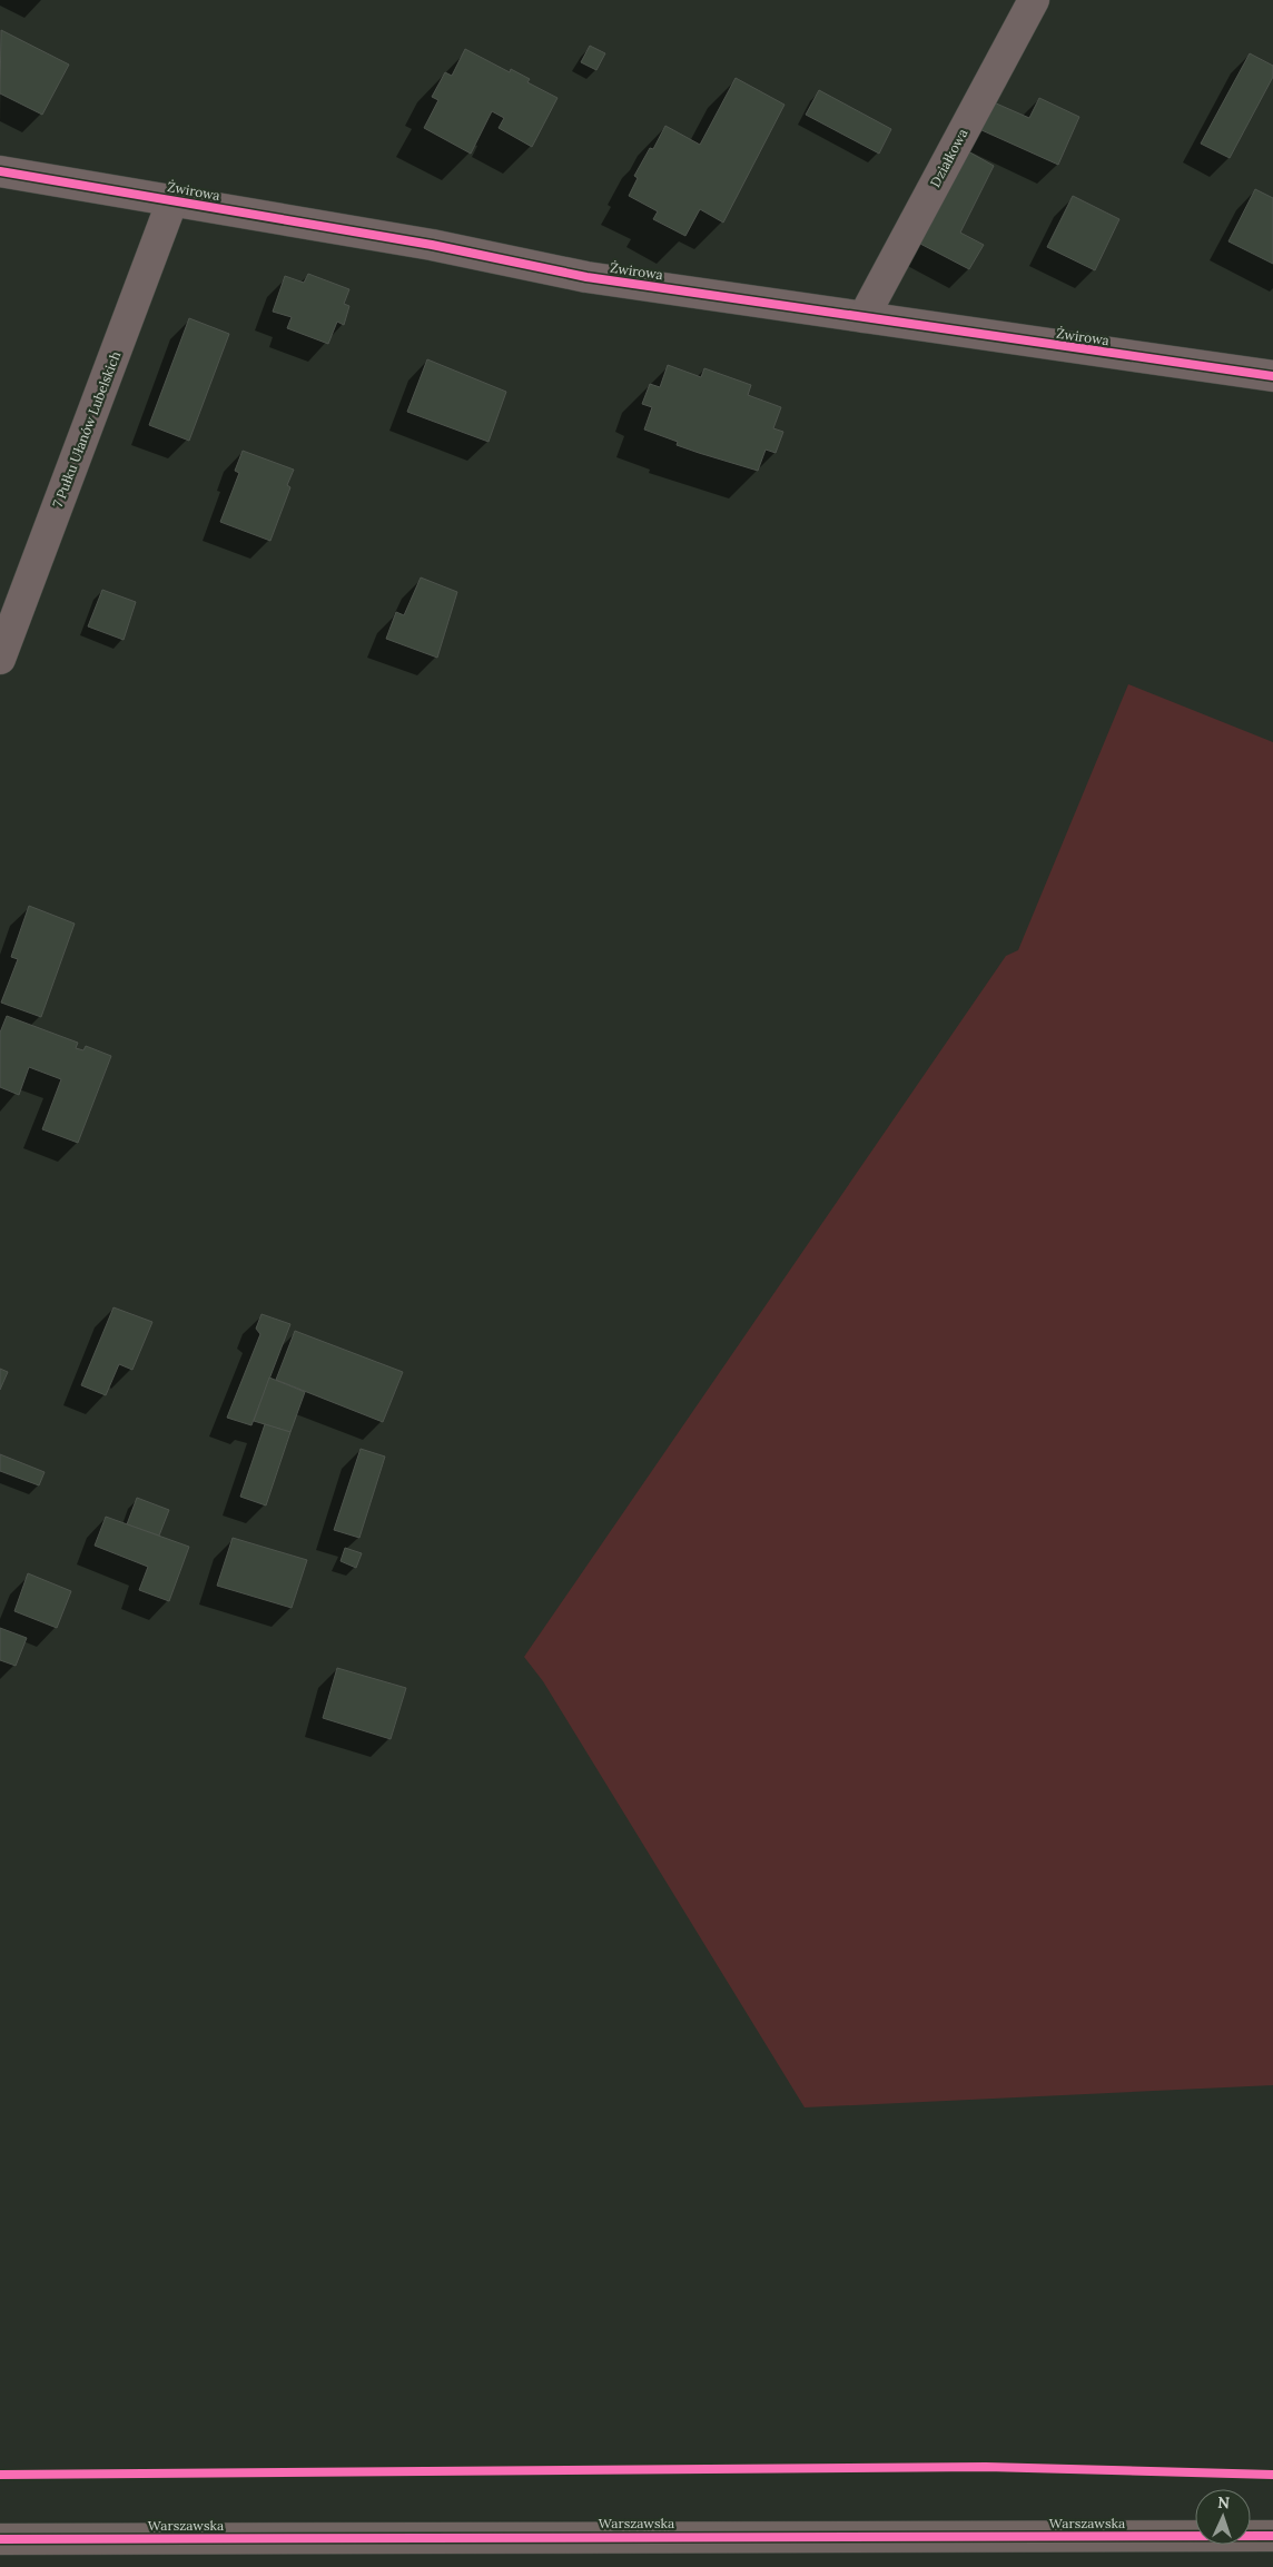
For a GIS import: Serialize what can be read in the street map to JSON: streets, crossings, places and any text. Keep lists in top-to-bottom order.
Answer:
{
  "streets": {
    "main road": ["Warszawska"],
    "street": ["Działkowa", "Żwirowa", "7 Pułku Ułanów Lubelskich"]
  },
  "crossings": [
    ["Działkowa", "Żwirowa"],
    ["Żwirowa", "7 Pułku Ułanów Lubelskich"]
  ],
  "north": "top"
}
